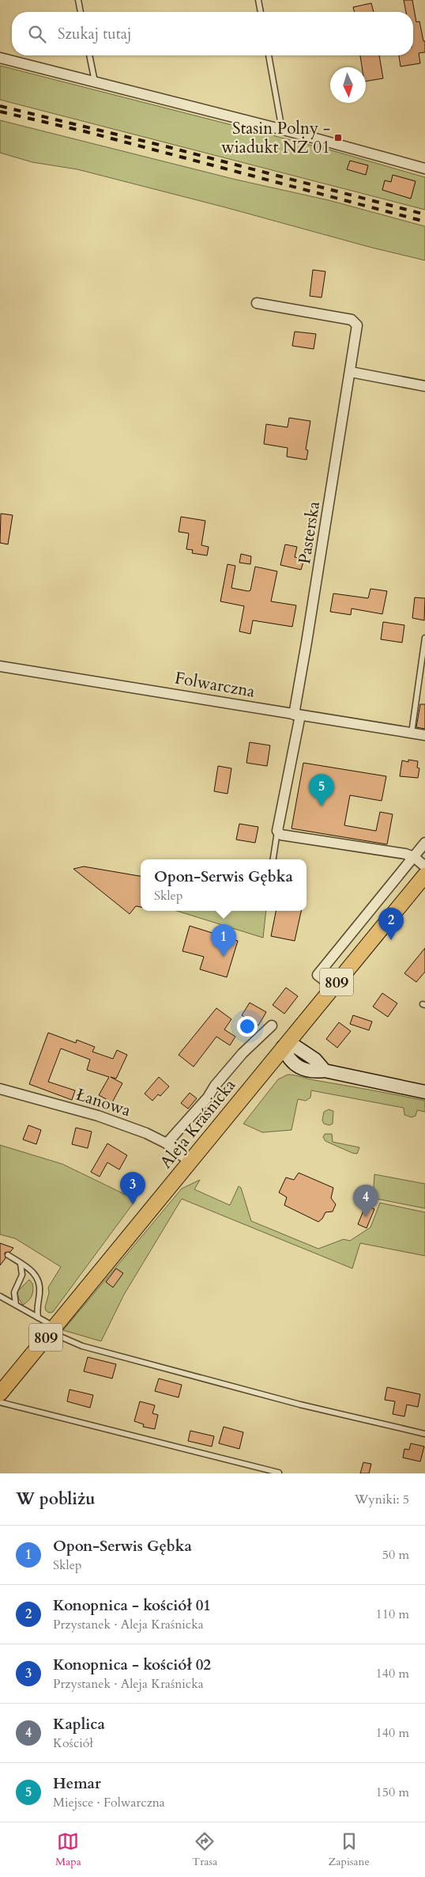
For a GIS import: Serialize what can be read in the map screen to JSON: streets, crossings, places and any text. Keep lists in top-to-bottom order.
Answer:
{
  "streets": {
    "main road": ["809", "Aleja Kraśnicka"],
    "street": ["Pasterska", "Folwarczna", "Łanowa"]
  },
  "crossings": [
    ["Pasterska", "Folwarczna"],
    ["Łanowa", "Aleja Kraśnicka"]
  ],
  "places": {
    "transit": ["Stasin Polny - wiadukt NŻ 01"]
  },
  "north": "bottom",
  "page": {
    "search": "Szukaj tutaj",
    "pins": [
      "5",
      "2",
      "1",
      "3",
      "4"
    ],
    "popup": ["Opon-Serwis Gębka", "Sklep"],
    "heading": ["W pobliżu", "Wyniki: 5"],
    "list": [
      {
        "mark": "1",
        "name": "Opon-Serwis Gębka",
        "note": "Sklep",
        "value": "50 m"
      },
      {
        "mark": "2",
        "name": "Konopnica - kościół 01",
        "note": "Przystanek · Aleja Kraśnicka",
        "value": "110 m"
      },
      {
        "mark": "3",
        "name": "Konopnica - kościół 02",
        "note": "Przystanek · Aleja Kraśnicka",
        "value": "140 m"
      },
      {
        "mark": "4",
        "name": "Kaplica",
        "note": "Kościół",
        "value": "140 m"
      },
      {
        "mark": "5",
        "name": "Hemar",
        "note": "Miejsce · Folwarczna",
        "value": "150 m"
      }
    ],
    "nav": ["Mapa", "Trasa", "Zapisane"]
  }
}
